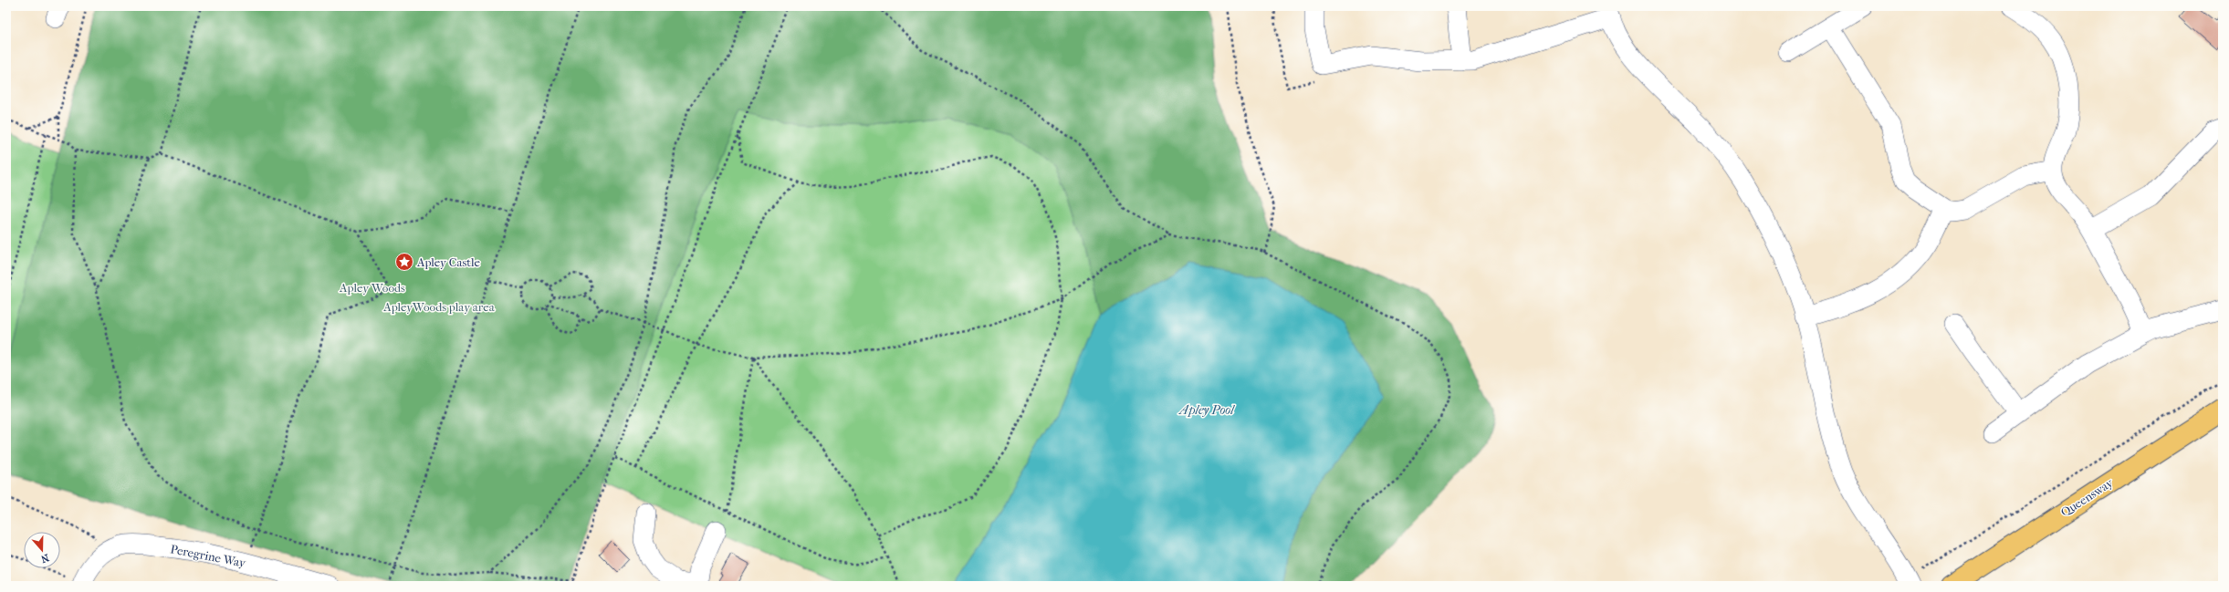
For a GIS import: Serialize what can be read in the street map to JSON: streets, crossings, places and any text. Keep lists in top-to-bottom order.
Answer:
{
  "streets": {
    "main road": ["Queensway"],
    "street": ["Peregrine Way"]
  },
  "water": ["Apley Pool"],
  "parks": ["Apley Woods", "ApleyWoods play area"],
  "places": {
    "place": ["Apley Castle"]
  },
  "north": "bottom"
}
